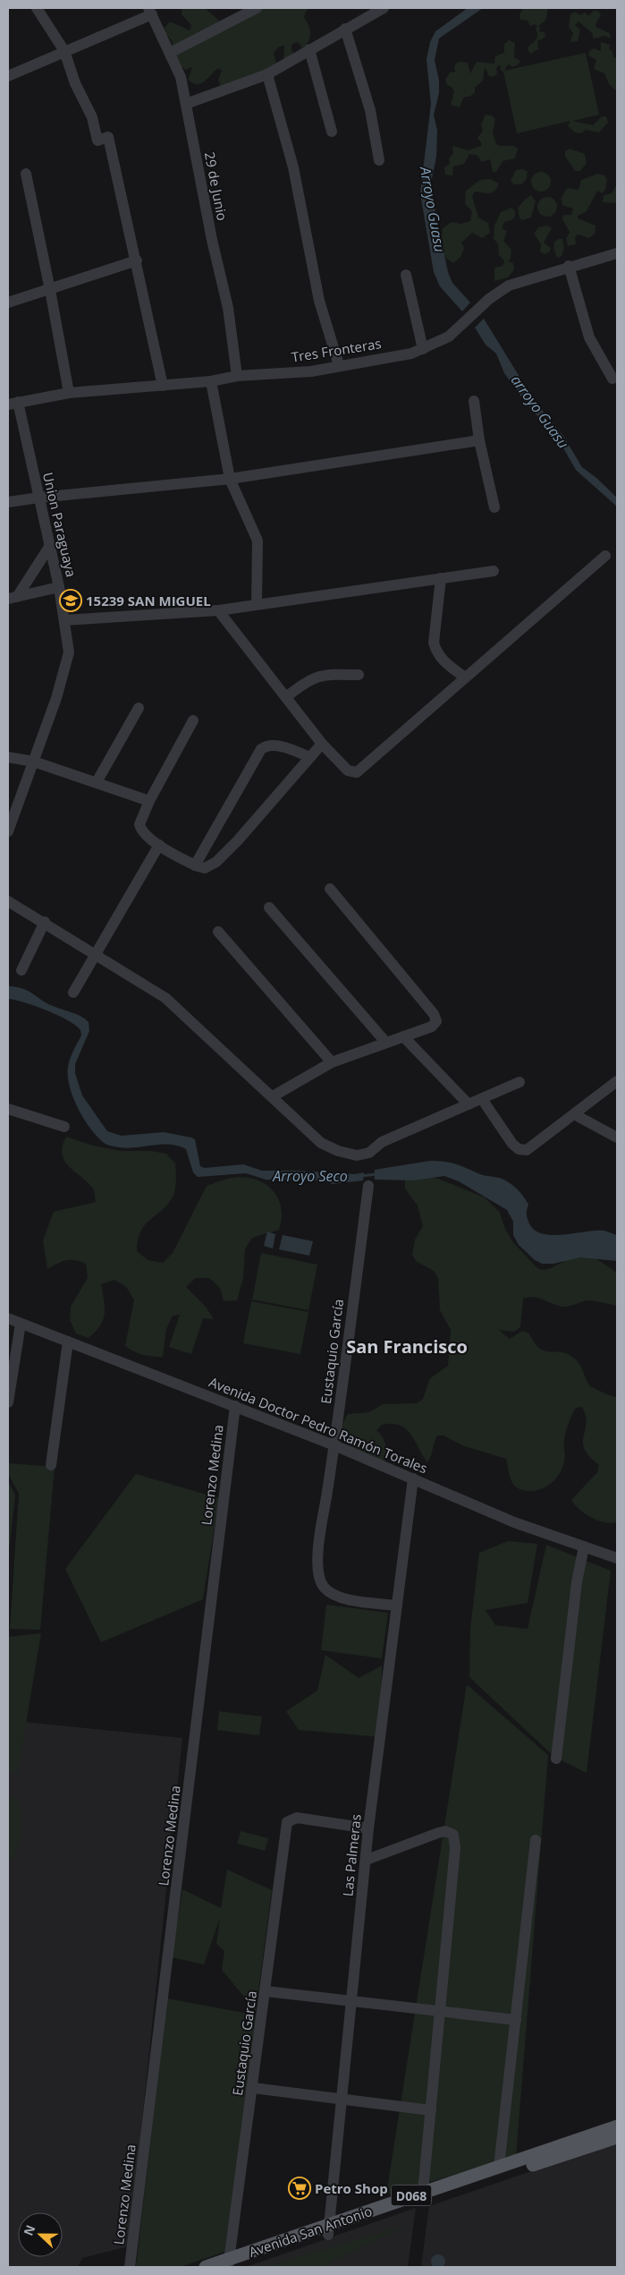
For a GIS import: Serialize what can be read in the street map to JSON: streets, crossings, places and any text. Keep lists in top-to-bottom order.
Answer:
{
  "streets": {
    "main road": ["D068", "Avenida San Antonio"],
    "street": [
      "29 de Junio",
      "Tres Fronteras",
      "Union Paraguaya",
      "Eustaquio García",
      "Avenida Doctor Pedro Ramón Torales",
      "Lorenzo Medina",
      "Las Palmeras"
    ]
  },
  "crossings": [
    ["29 de Junio", "Tres Fronteras"],
    ["Tres Fronteras", "Union Paraguaya"],
    ["Eustaquio García", "Avenida Doctor Pedro Ramón Torales"],
    ["Eustaquio García", "Las Palmeras"],
    ["Eustaquio García", "Avenida San Antonio"],
    ["Avenida Doctor Pedro Ramón Torales", "Lorenzo Medina"],
    ["Avenida Doctor Pedro Ramón Torales", "Las Palmeras"],
    ["Las Palmeras", "Avenida San Antonio"]
  ],
  "districts": ["San Francisco"],
  "water": ["Arroyo Guasu", "arroyo Guasu", "Arroyo Seco"],
  "places": {
    "school or university": ["15239 SAN MIGUEL"],
    "supermarket": ["Petro Shop"]
  },
  "north": "left"
}
